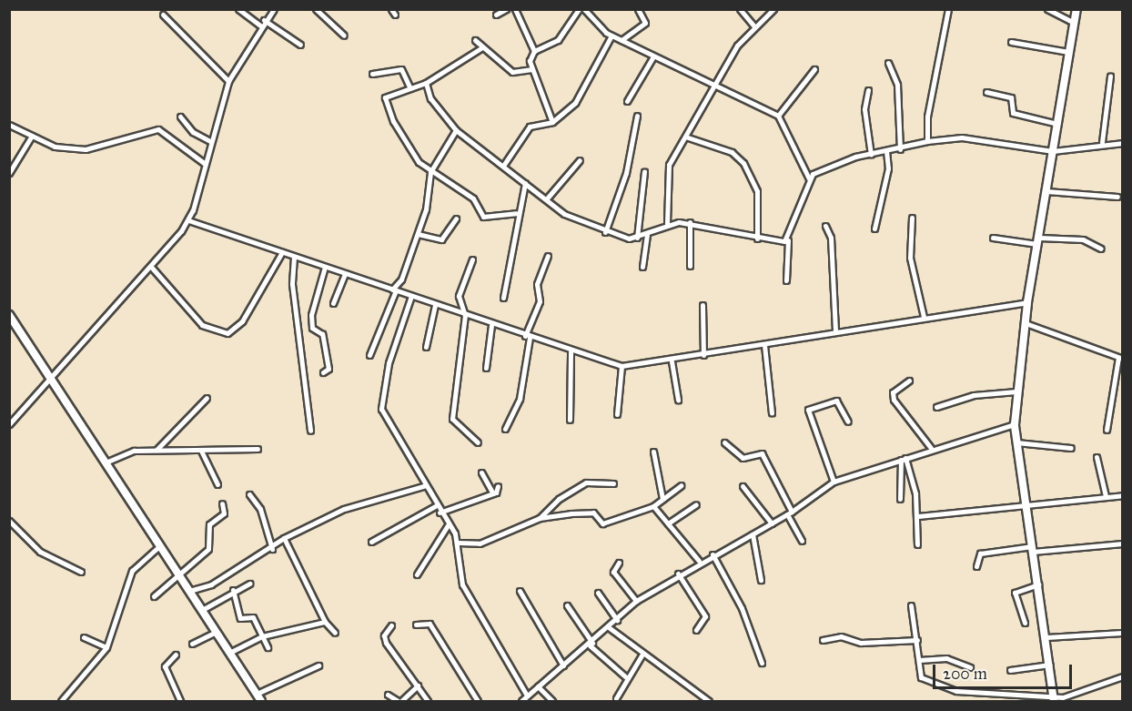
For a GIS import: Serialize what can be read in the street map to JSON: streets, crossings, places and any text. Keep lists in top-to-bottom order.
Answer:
{
  "scale_bar": "200 m"
}
